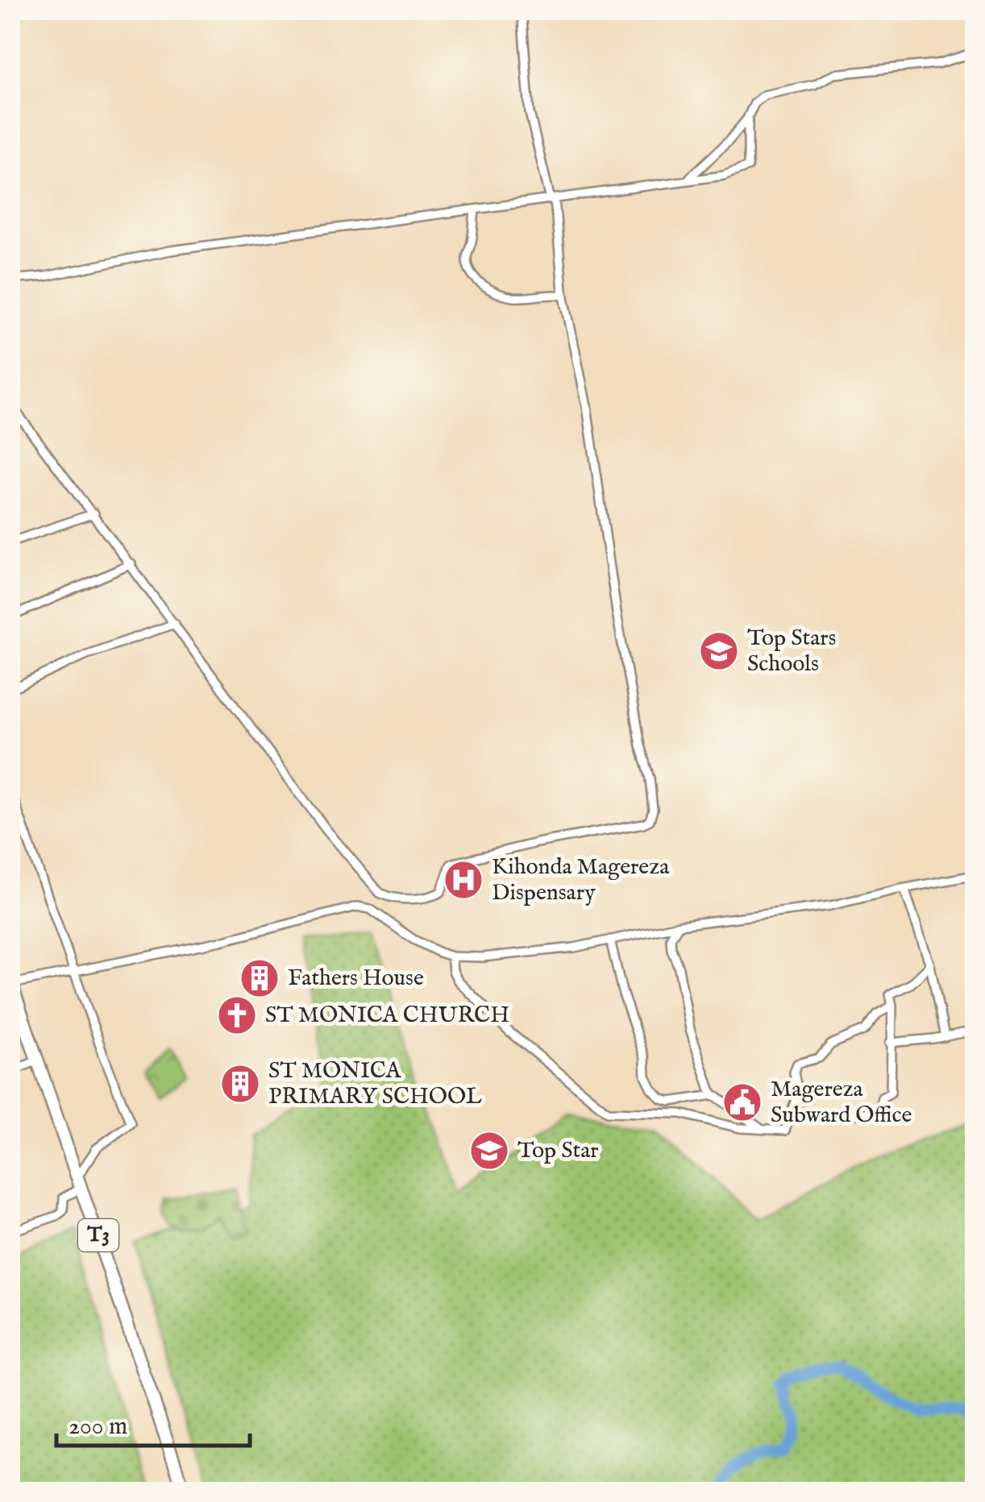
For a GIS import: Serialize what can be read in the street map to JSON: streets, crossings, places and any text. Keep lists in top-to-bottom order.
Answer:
{
  "streets": {
    "highway": ["T3"]
  },
  "places": {
    "school or university": ["Top Stars Schools", "Top Star"],
    "hospital": ["Kihonda Magereza Dispensary"],
    "building": ["Fathers House", "ST MONICA PRIMARY SCHOOL"],
    "church": ["ST MONICA CHURCH"],
    "public building": ["Magereza Subward Office"]
  },
  "scale_bar": "200 m"
}
